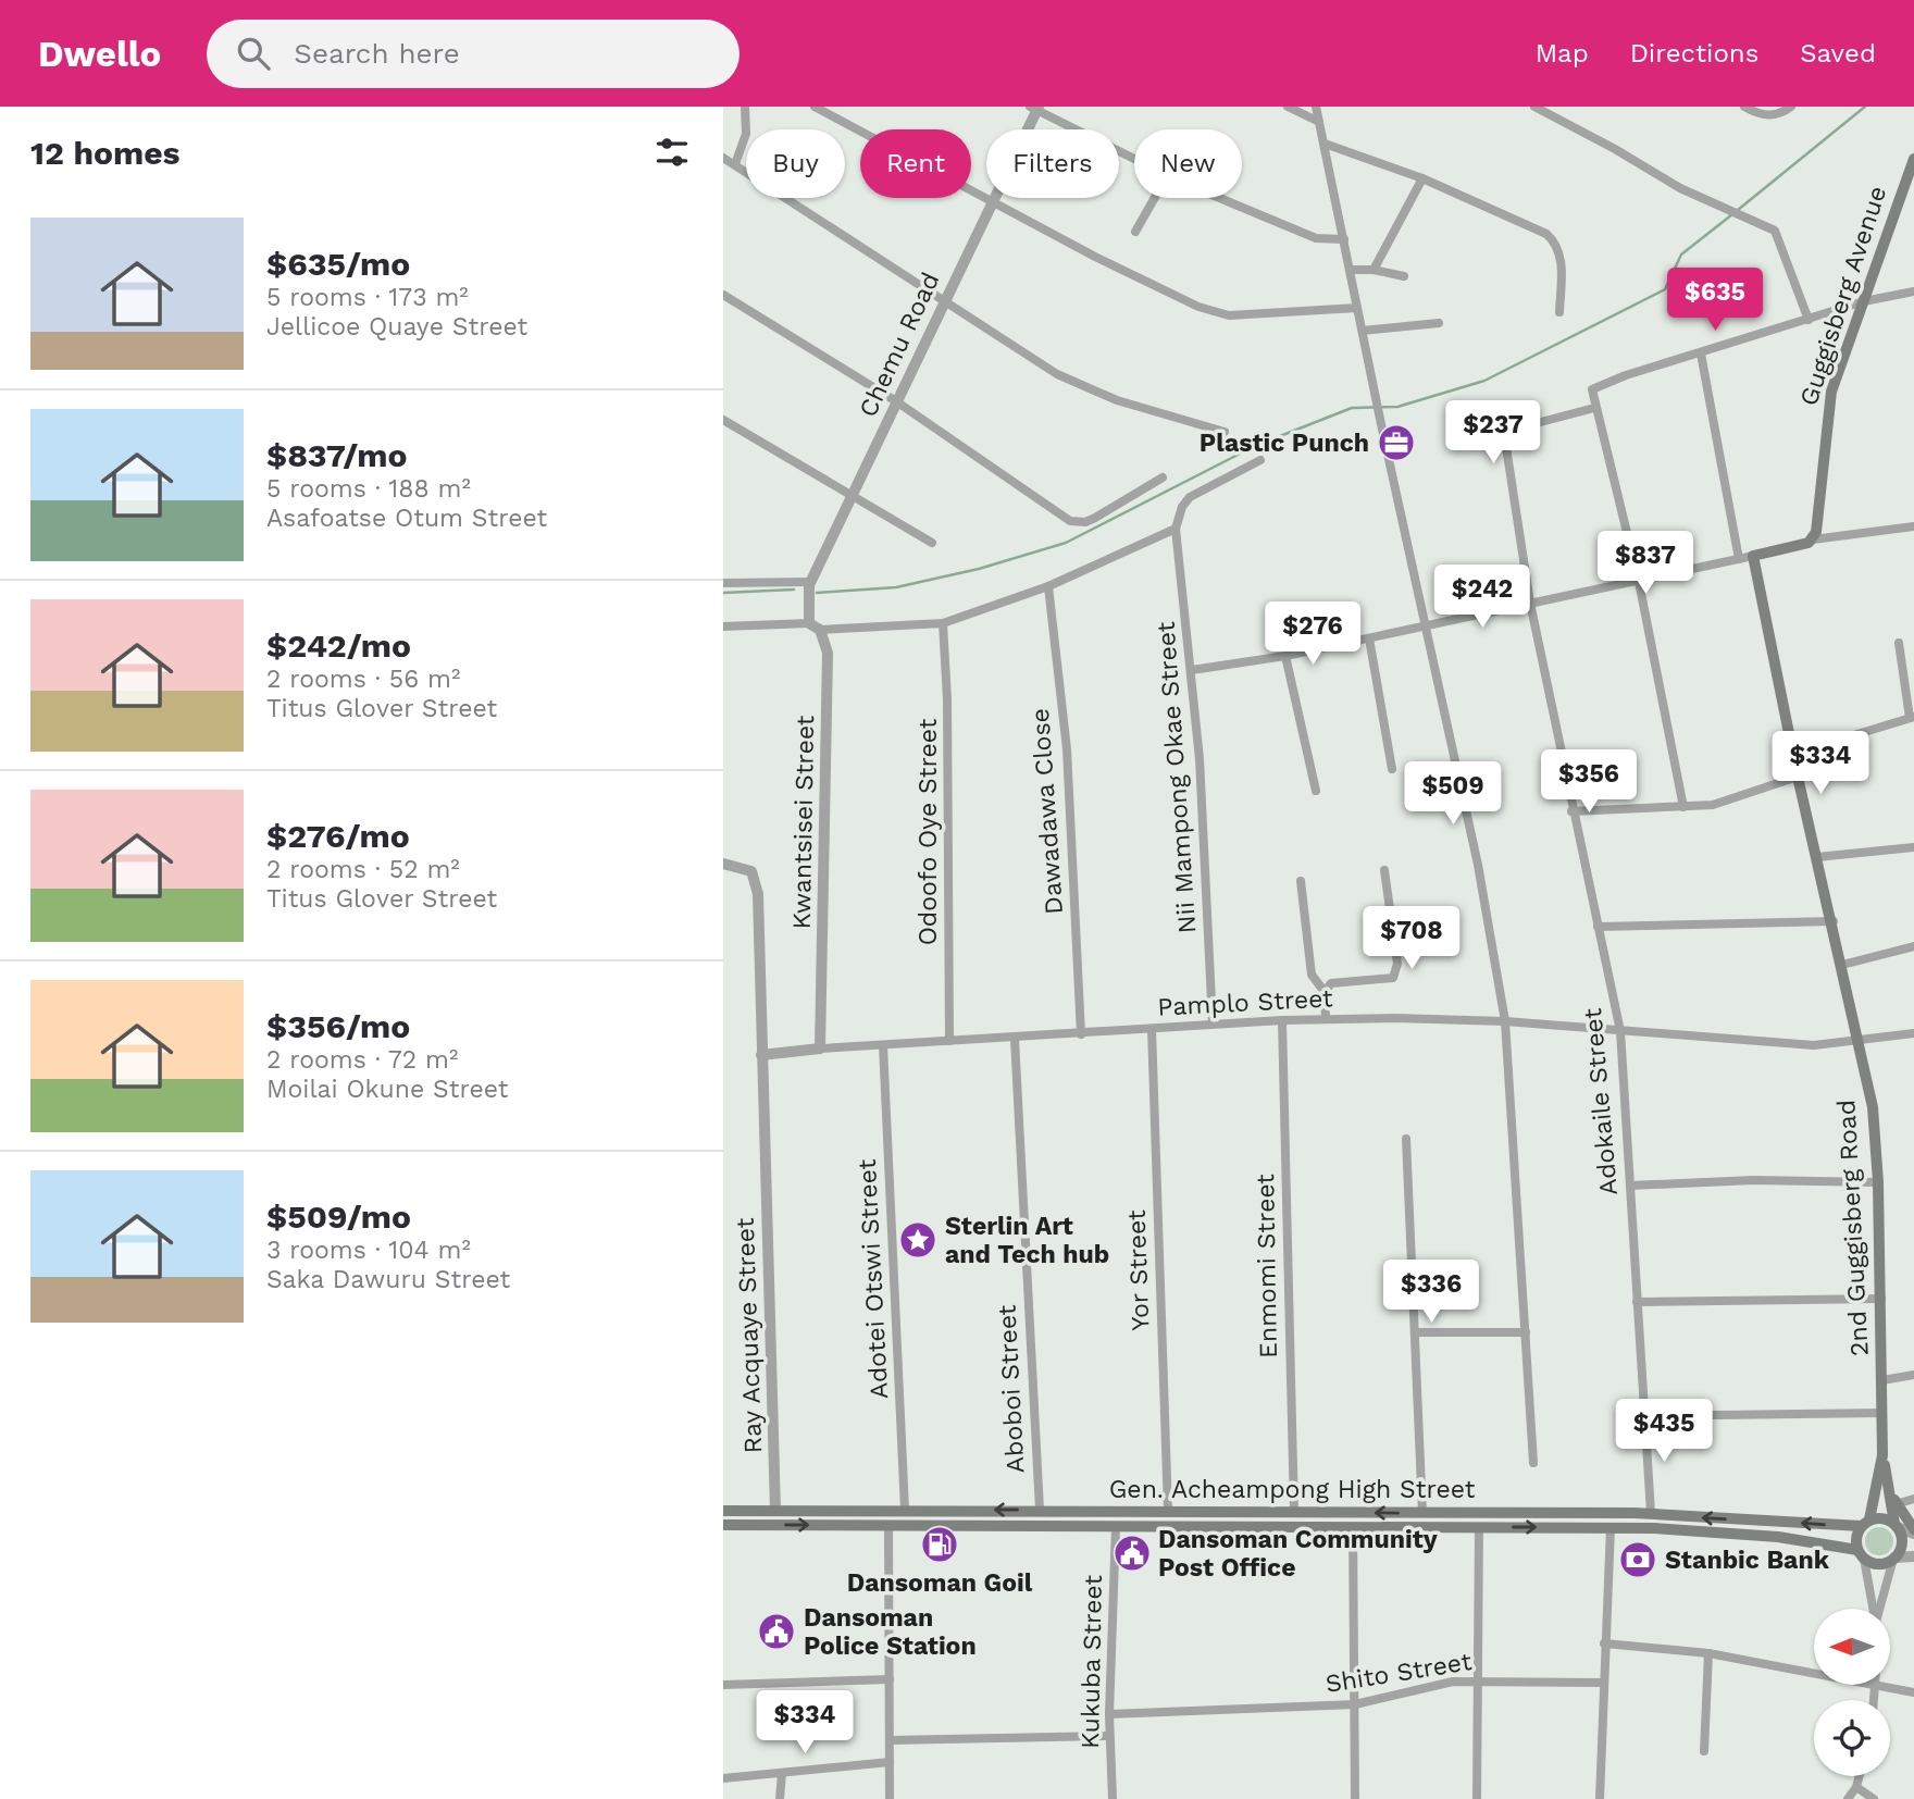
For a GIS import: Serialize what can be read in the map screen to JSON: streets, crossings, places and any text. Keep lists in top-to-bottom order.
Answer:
{
  "streets": {
    "main road": ["Guggisberg Avenue", "2nd Guggisberg Road", "Gen. Acheampong High Street"],
    "street": [
      "Chemu Road",
      "Nii Mampong Okae Street",
      "Dawadawa Close",
      "Kwantsisei Street",
      "Odoofo Oye Street",
      "Pamplo Street",
      "Adokaile Street",
      "Enmomi Street",
      "Yor Street",
      "Adotei Otswi Street",
      "Ray Acquaye Street",
      "Aboboi Street",
      "Kukuba Street",
      "Shito Street"
    ]
  },
  "crossings": [
    ["Nii Mampong Okae Street", "Pamplo Street"],
    ["Dawadawa Close", "Pamplo Street"],
    ["Kwantsisei Street", "Pamplo Street"],
    ["Odoofo Oye Street", "Pamplo Street"],
    ["Pamplo Street", "Adokaile Street"],
    ["Pamplo Street", "2nd Guggisberg Road"],
    ["Pamplo Street", "Enmomi Street"],
    ["Pamplo Street", "Yor Street"],
    ["Pamplo Street", "Adotei Otswi Street"],
    ["Pamplo Street", "Ray Acquaye Street"],
    ["Pamplo Street", "Aboboi Street"],
    ["Adokaile Street", "Gen. Acheampong High Street"],
    ["2nd Guggisberg Road", "Gen. Acheampong High Street"],
    ["Enmomi Street", "Gen. Acheampong High Street"],
    ["Yor Street", "Gen. Acheampong High Street"],
    ["Adotei Otswi Street", "Gen. Acheampong High Street"],
    ["Ray Acquaye Street", "Gen. Acheampong High Street"],
    ["Aboboi Street", "Gen. Acheampong High Street"],
    ["Gen. Acheampong High Street", "Kukuba Street"],
    ["Kukuba Street", "Shito Street"]
  ],
  "places": {
    "office": ["Plastic Punch"],
    "place": ["Sterlin Art and Tech hub"],
    "fuel station": ["Dansoman Goil"],
    "public building": ["Dansoman Community Post Office", "Dansoman Police Station"],
    "bank": ["Stanbic Bank"]
  },
  "north": "left",
  "page": {
    "header": "Dwello",
    "search": "Search here",
    "nav": ["Map", "Directions", "Saved"],
    "heading": "12 homes",
    "chip": [
      "Buy",
      "Rent",
      "Filters",
      "New"
    ],
    "list": [
      {
        "name": "$635/mo",
        "note": "5 rooms · 173 m² · Jellicoe Quaye Street"
      },
      {
        "name": "$837/mo",
        "note": "5 rooms · 188 m² · Asafoatse Otum Street"
      },
      {
        "name": "$242/mo",
        "note": "2 rooms · 56 m² · Titus Glover Street"
      },
      {
        "name": "$276/mo",
        "note": "2 rooms · 52 m² · Titus Glover Street"
      },
      {
        "name": "$356/mo",
        "note": "2 rooms · 72 m² · Moilai Okune Street"
      },
      {
        "name": "$509/mo",
        "note": "3 rooms · 104 m² · Saka Dawuru Street"
      }
    ],
    "price": [
      "$635",
      "$237",
      "$837",
      "$242",
      "$276",
      "$334",
      "$356",
      "$509",
      "$708",
      "$336",
      "$435",
      "$334"
    ]
  }
}
